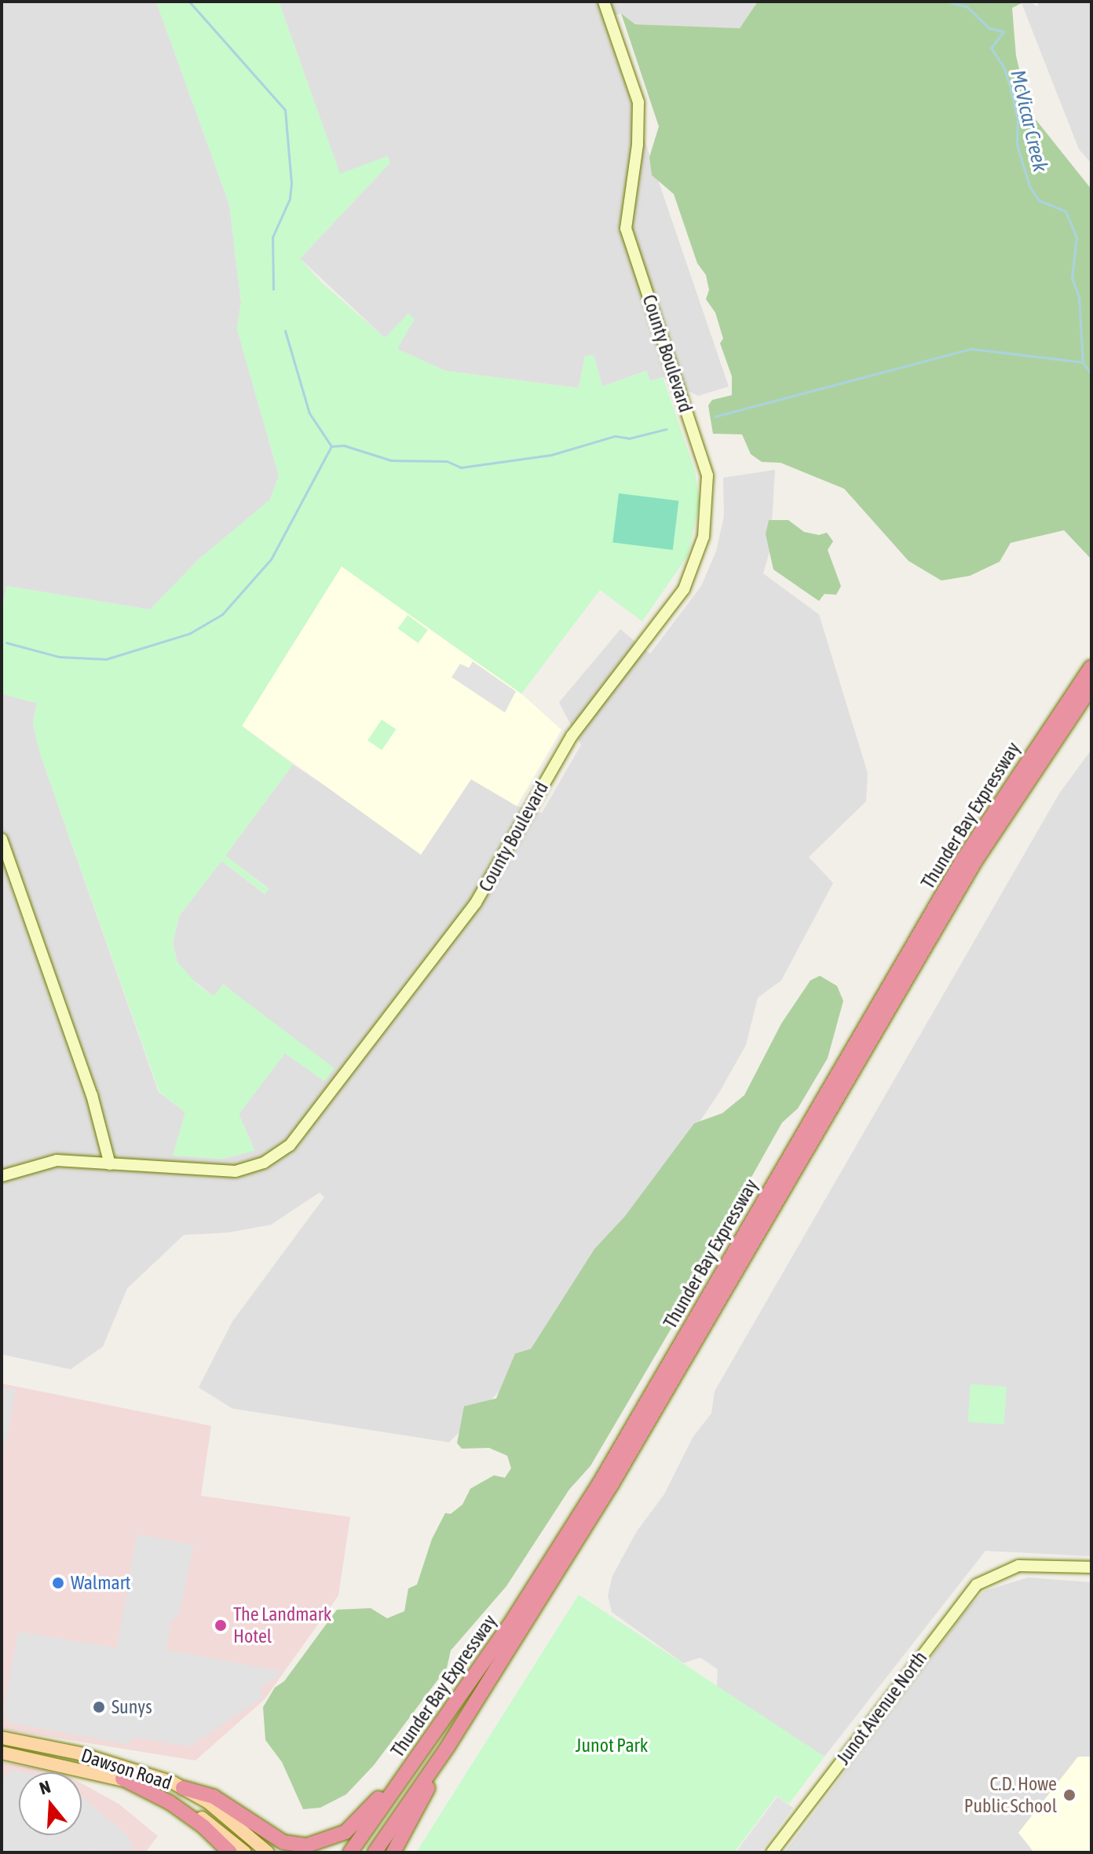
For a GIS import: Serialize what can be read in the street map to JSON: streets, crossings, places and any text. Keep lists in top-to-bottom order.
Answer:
{
  "streets": {
    "highway": ["Thunder Bay Expressway"],
    "main road": ["Dawson Road"],
    "street": ["County Boulevard", "Junot Avenue North"]
  },
  "water": ["McVicar Creek"],
  "parks": ["Junot Park"],
  "places": [
    "Walmart",
    "The Landmark Hotel",
    "Sunys",
    "C.D. Howe Public School"
  ],
  "north": "top"
}
